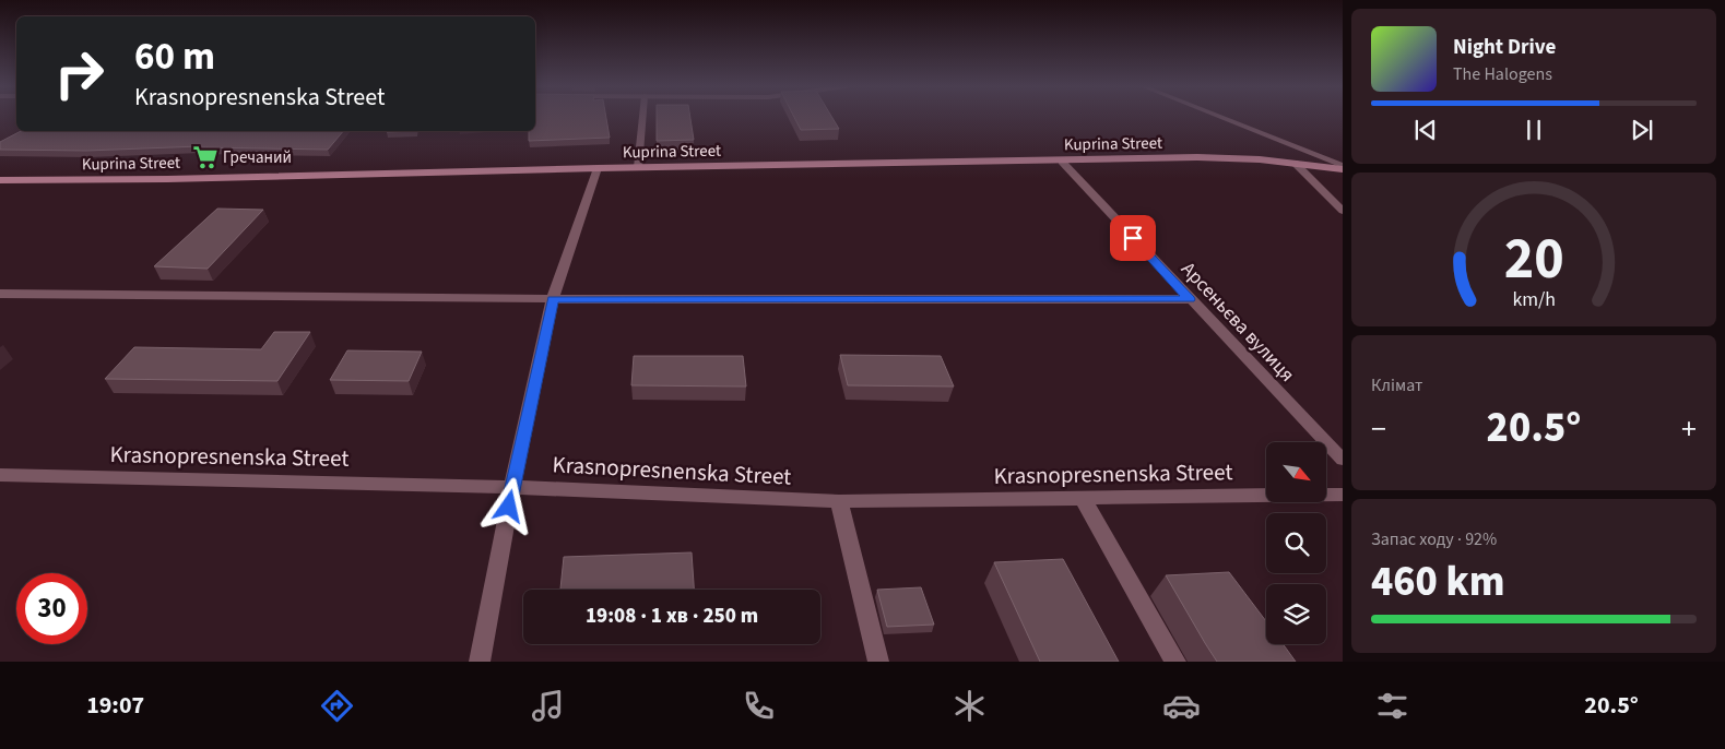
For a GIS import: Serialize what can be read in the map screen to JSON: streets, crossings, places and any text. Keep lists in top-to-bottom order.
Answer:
{
  "streets": {
    "main road": ["Kuprina Street"],
    "street": ["Krasnopresnenska Street"],
    "lane": ["Арсеньєва вулиця"]
  },
  "crossings": [
    ["Kuprina Street", "Арсеньєва вулиця"]
  ],
  "places": {
    "supermarket": ["Гречаний"]
  },
  "north": "bottom right",
  "page": {
    "turn": ["60 m", "Krasnopresnenska Street"],
    "song": ["Night Drive", "The Halogens"],
    "tile": [
      "Клімат",
      ["Запас ходу · 92%", "460 km"]
    ],
    "heat": ["−", "20.5°", "+"],
    "limit": "30",
    "trip": "19:08 · 1 хв · 250 m",
    "tabs": ["19:07", "20.5°"],
    "gauge": ["20", "km/h"]
  }
}
